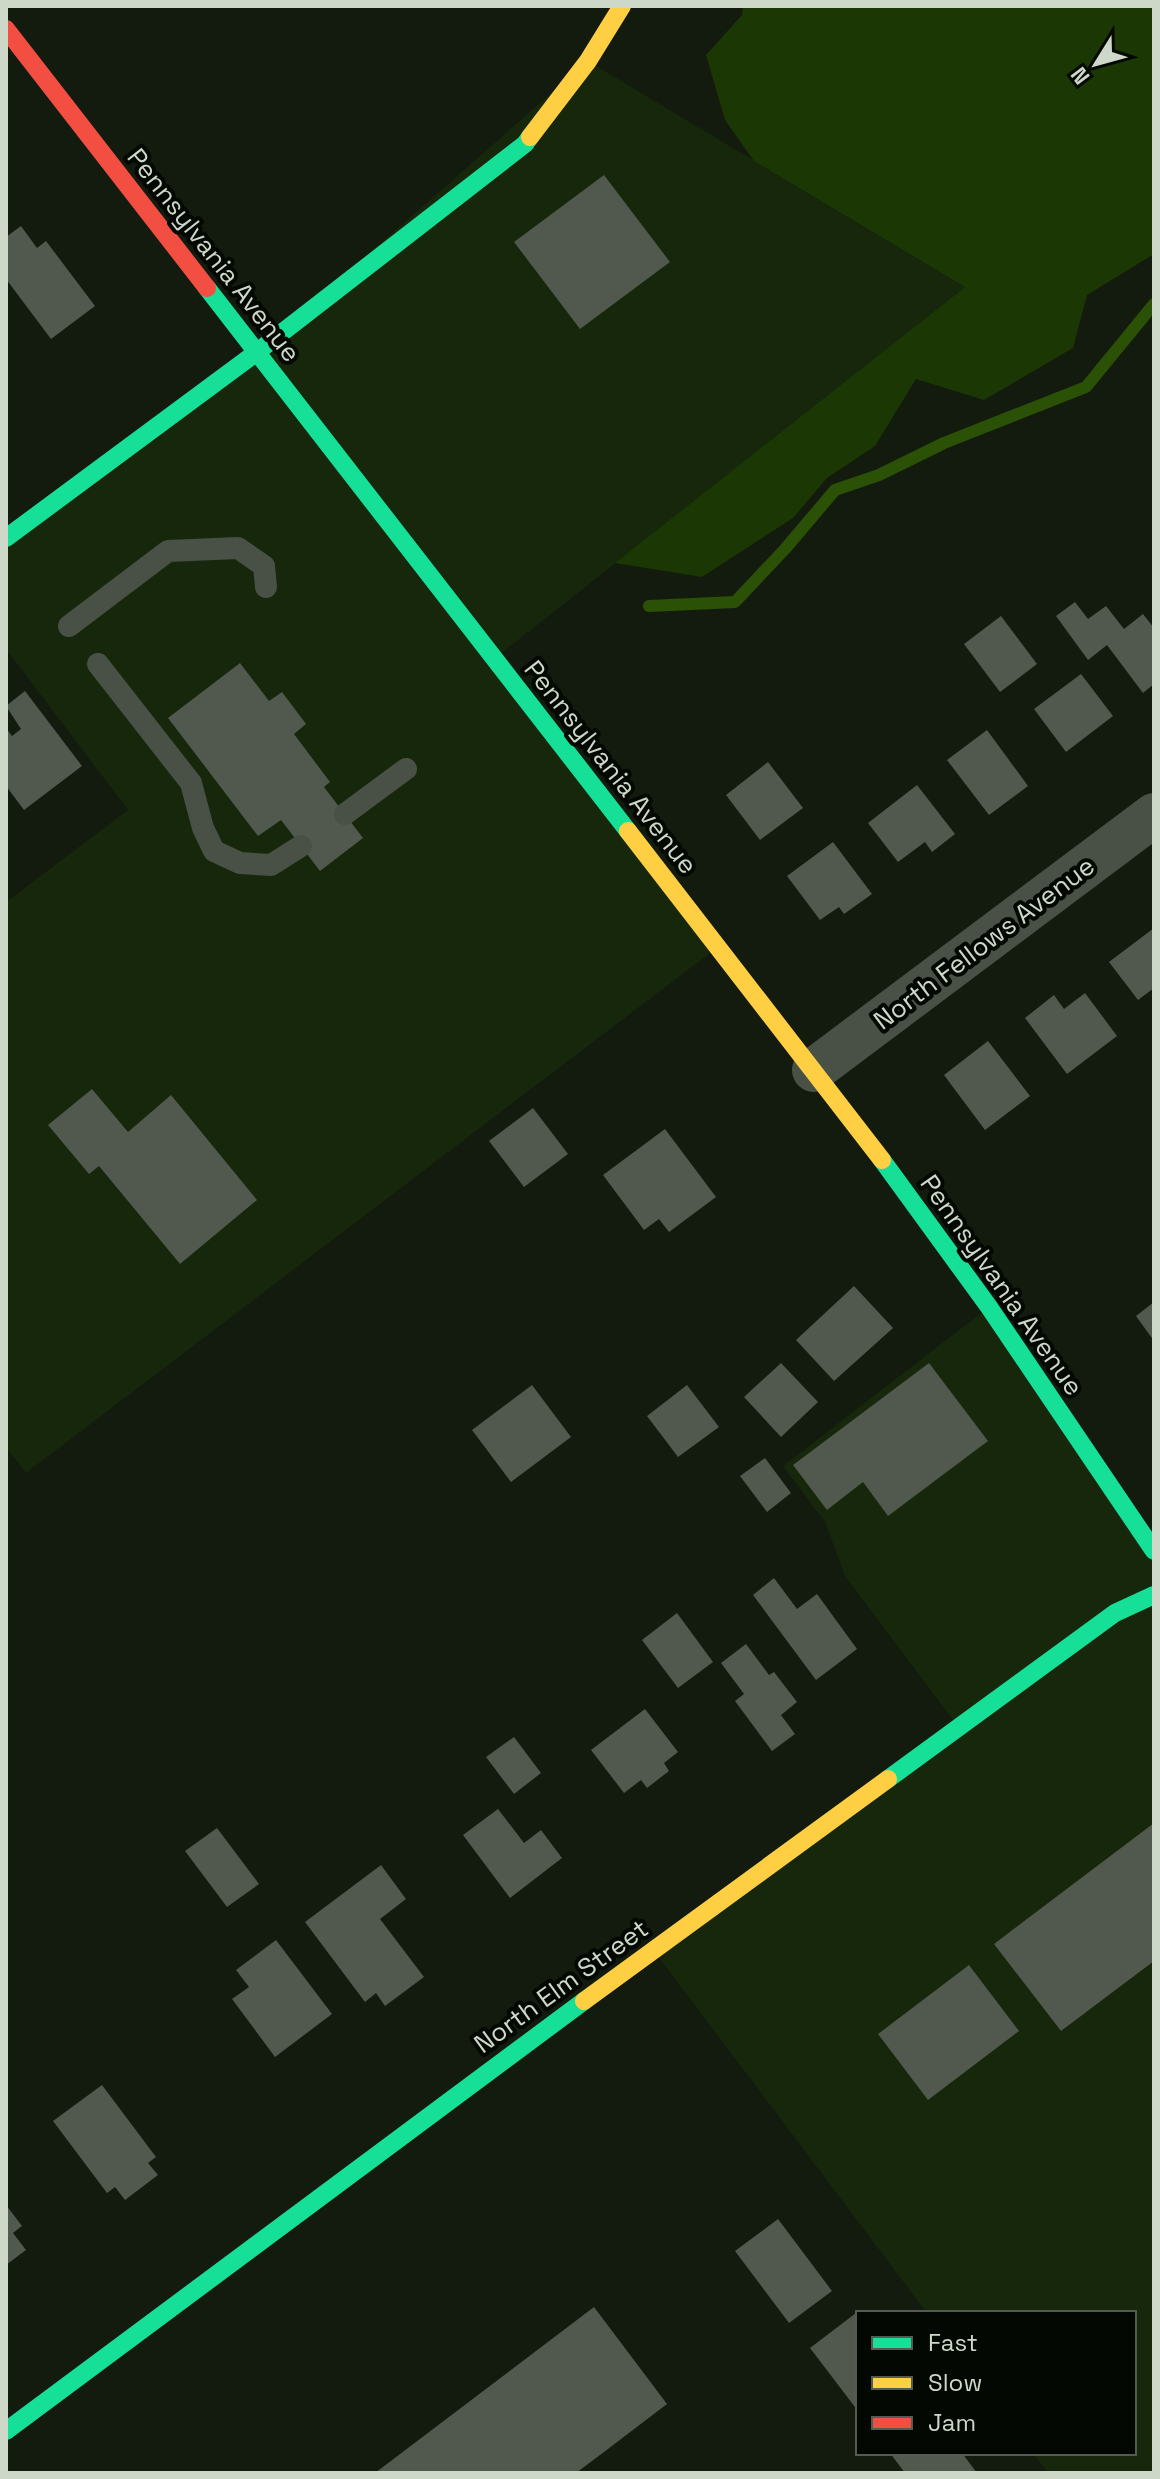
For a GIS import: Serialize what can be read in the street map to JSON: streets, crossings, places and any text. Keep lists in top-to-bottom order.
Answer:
{
  "streets": {
    "street": ["Pennsylvania Avenue", "North Fellows Avenue", "North Elm Street"]
  },
  "crossings": [
    ["Pennsylvania Avenue", "North Fellows Avenue"]
  ],
  "legend": ["Fast", "Slow", "Jam"],
  "north": "bottom left"
}
